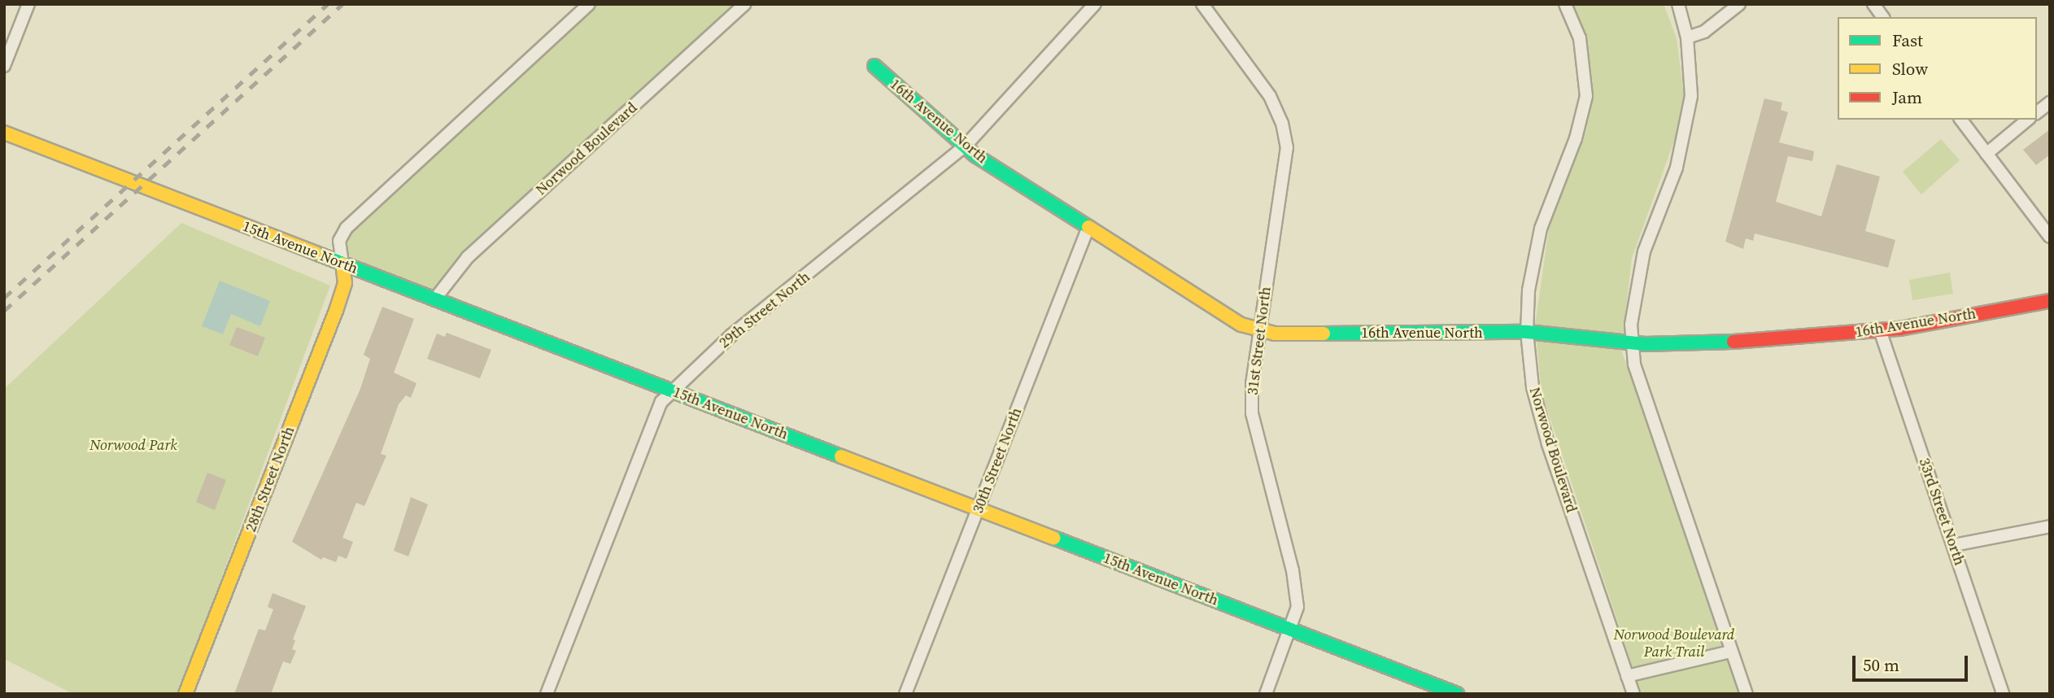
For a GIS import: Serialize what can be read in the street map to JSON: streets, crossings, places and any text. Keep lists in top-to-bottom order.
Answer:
{
  "streets": {
    "street": [
      "16th Avenue North",
      "Norwood Boulevard",
      "15th Avenue North",
      "29th Street North",
      "31st Street North",
      "30th Street North",
      "28th Street North",
      "33rd Street North"
    ]
  },
  "crossings": [
    ["16th Avenue North", "Norwood Boulevard"],
    ["16th Avenue North", "29th Street North"],
    ["16th Avenue North", "31st Street North"],
    ["16th Avenue North", "30th Street North"],
    ["16th Avenue North", "33rd Street North"],
    ["Norwood Boulevard", "15th Avenue North"],
    ["15th Avenue North", "29th Street North"],
    ["15th Avenue North", "31st Street North"],
    ["15th Avenue North", "30th Street North"],
    ["15th Avenue North", "28th Street North"]
  ],
  "parks": ["Norwood Park", "Norwood Boulevard Park Trail"],
  "legend": ["Fast", "Slow", "Jam"],
  "scale_bar": "50 m"
}
